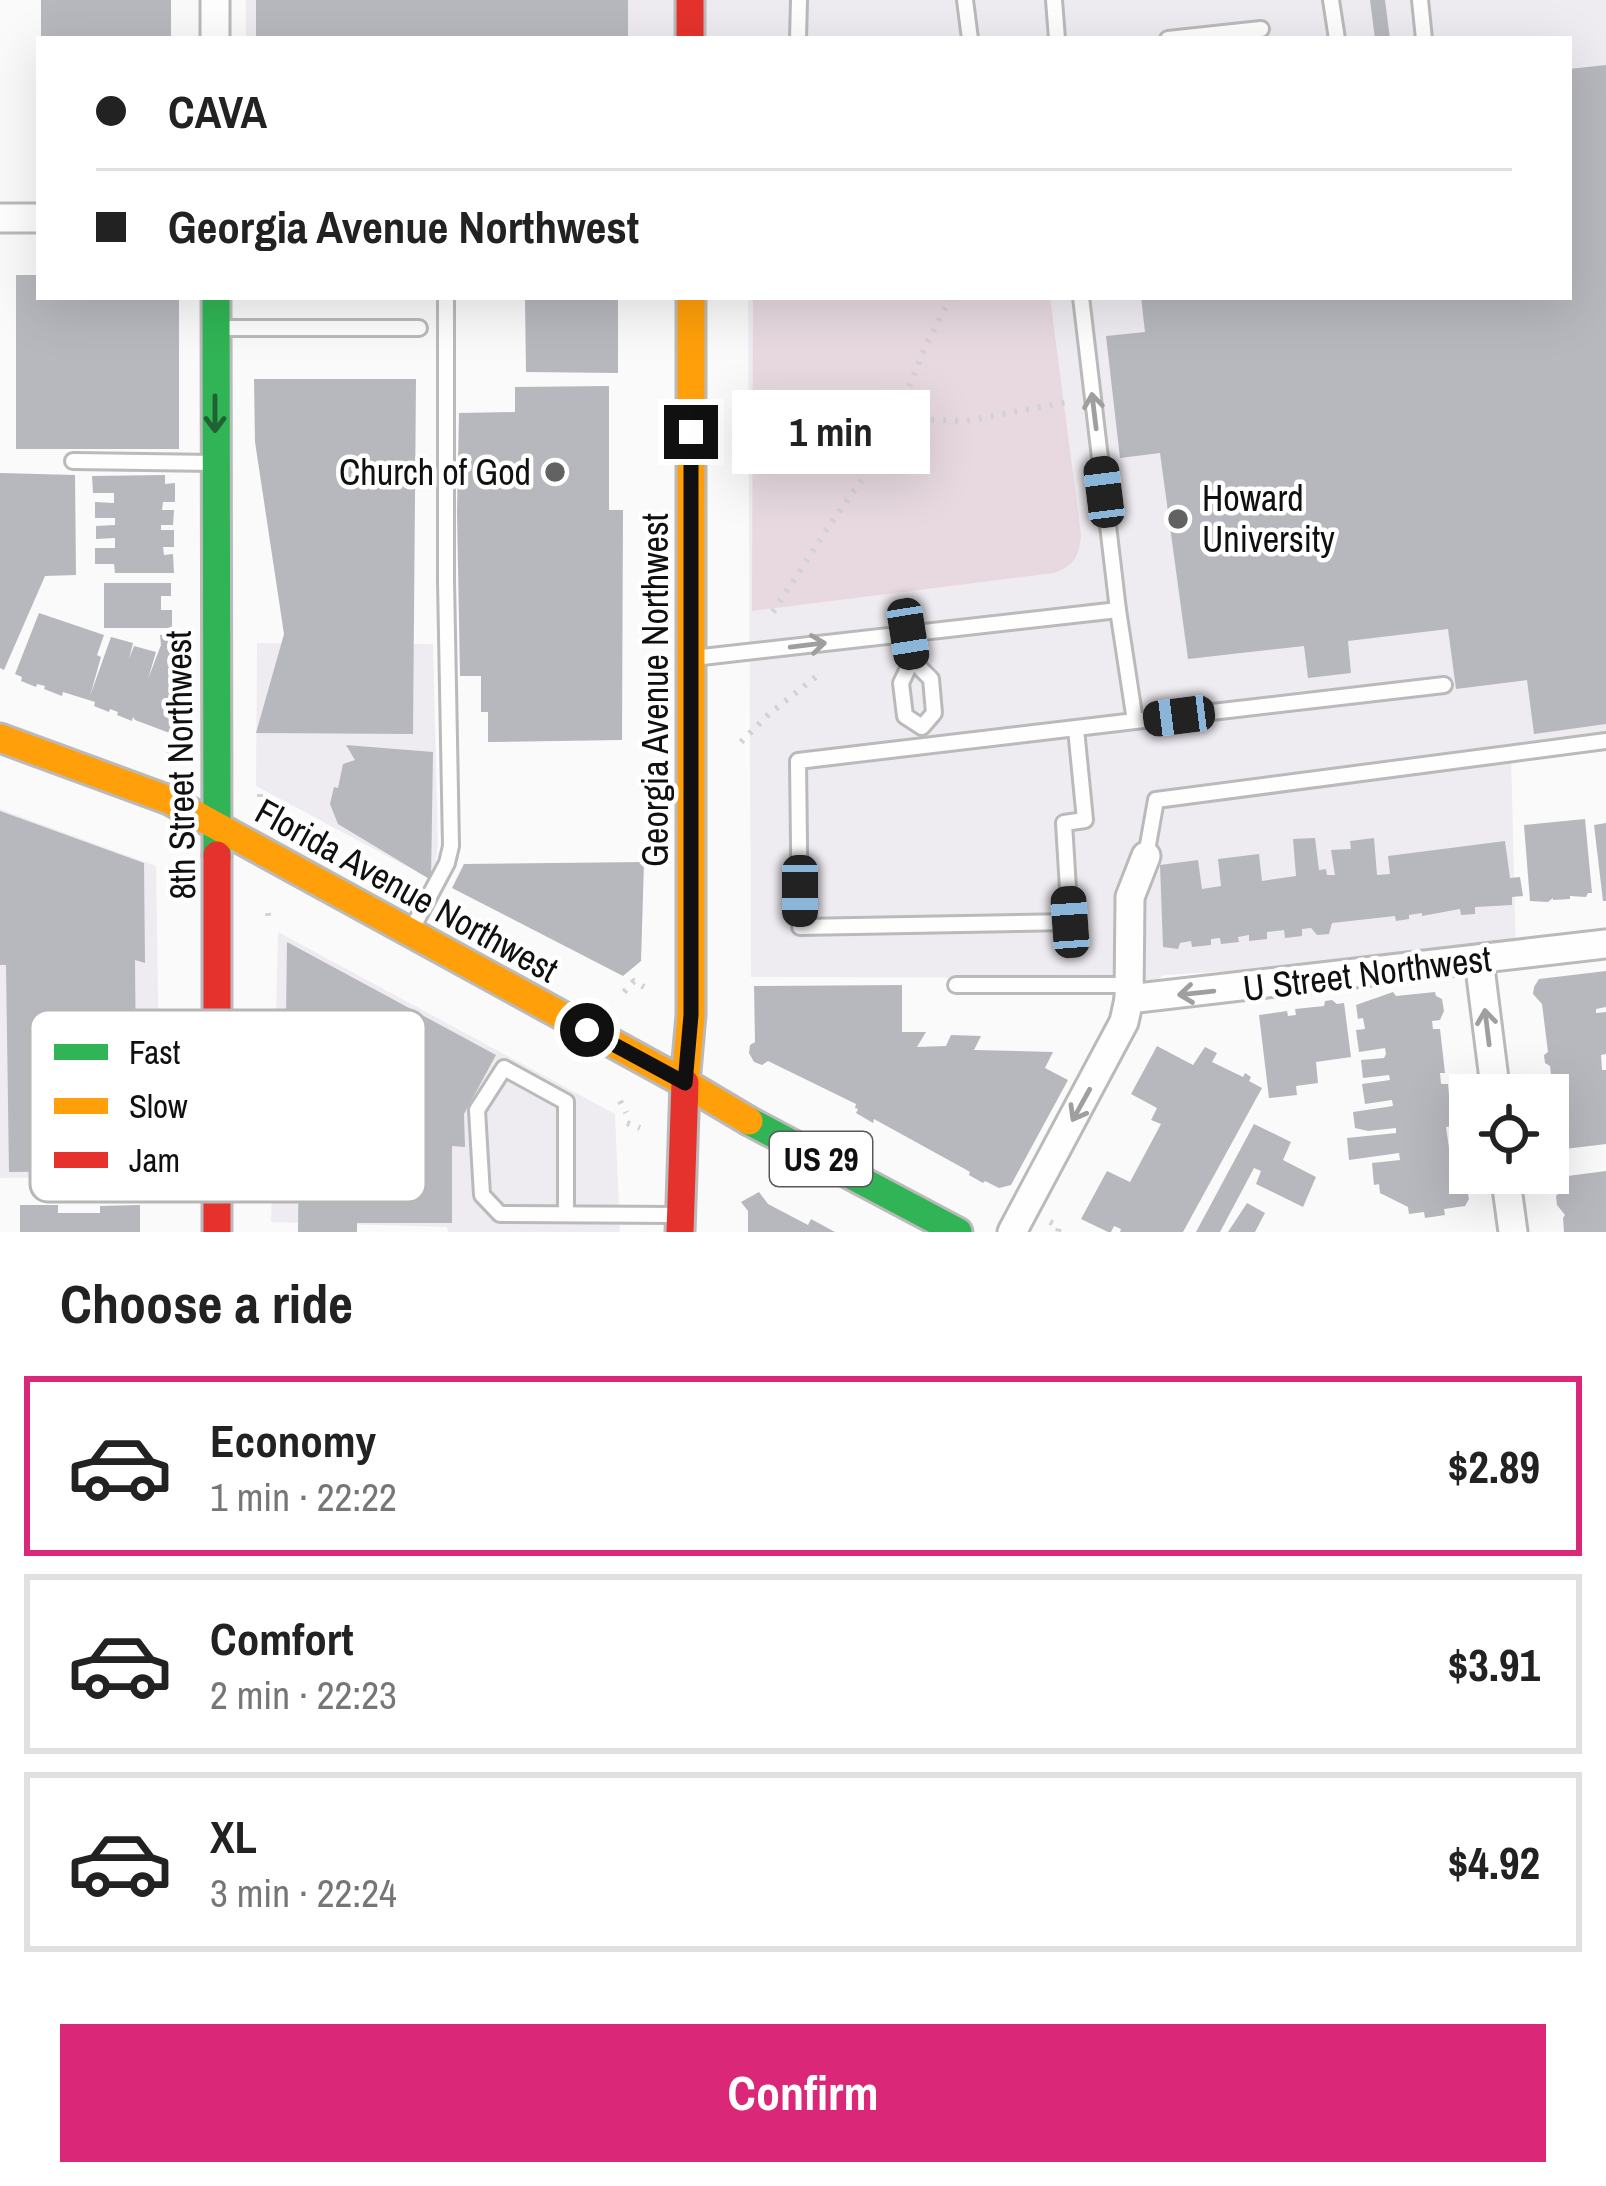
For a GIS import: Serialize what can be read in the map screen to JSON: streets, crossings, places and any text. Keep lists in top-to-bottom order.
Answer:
{
  "streets": {
    "main road": [
      "Georgia Avenue Northwest",
      "8th Street Northwest",
      "Florida Avenue Northwest",
      "US 29"
    ],
    "street": ["U Street Northwest"]
  },
  "crossings": [
    ["Georgia Avenue Northwest", "Florida Avenue Northwest"],
    ["8th Street Northwest", "Florida Avenue Northwest"]
  ],
  "one_way": ["U Street Northwest"],
  "places": ["Church of God", "Howard University"],
  "legend": ["Fast", "Slow", "Jam"],
  "page": {
    "banner": ["CAVA", "Georgia Avenue Northwest"],
    "bubble": "1 min",
    "heading": "Choose a ride",
    "list": [
      {
        "name": "Economy",
        "note": "1 min · 22:22",
        "value": "$2.89"
      },
      {
        "name": "Comfort",
        "note": "2 min · 22:23",
        "value": "$3.91"
      },
      {
        "name": "XL",
        "note": "3 min · 22:24",
        "value": "$4.92"
      }
    ],
    "buttons": "Confirm"
  }
}
